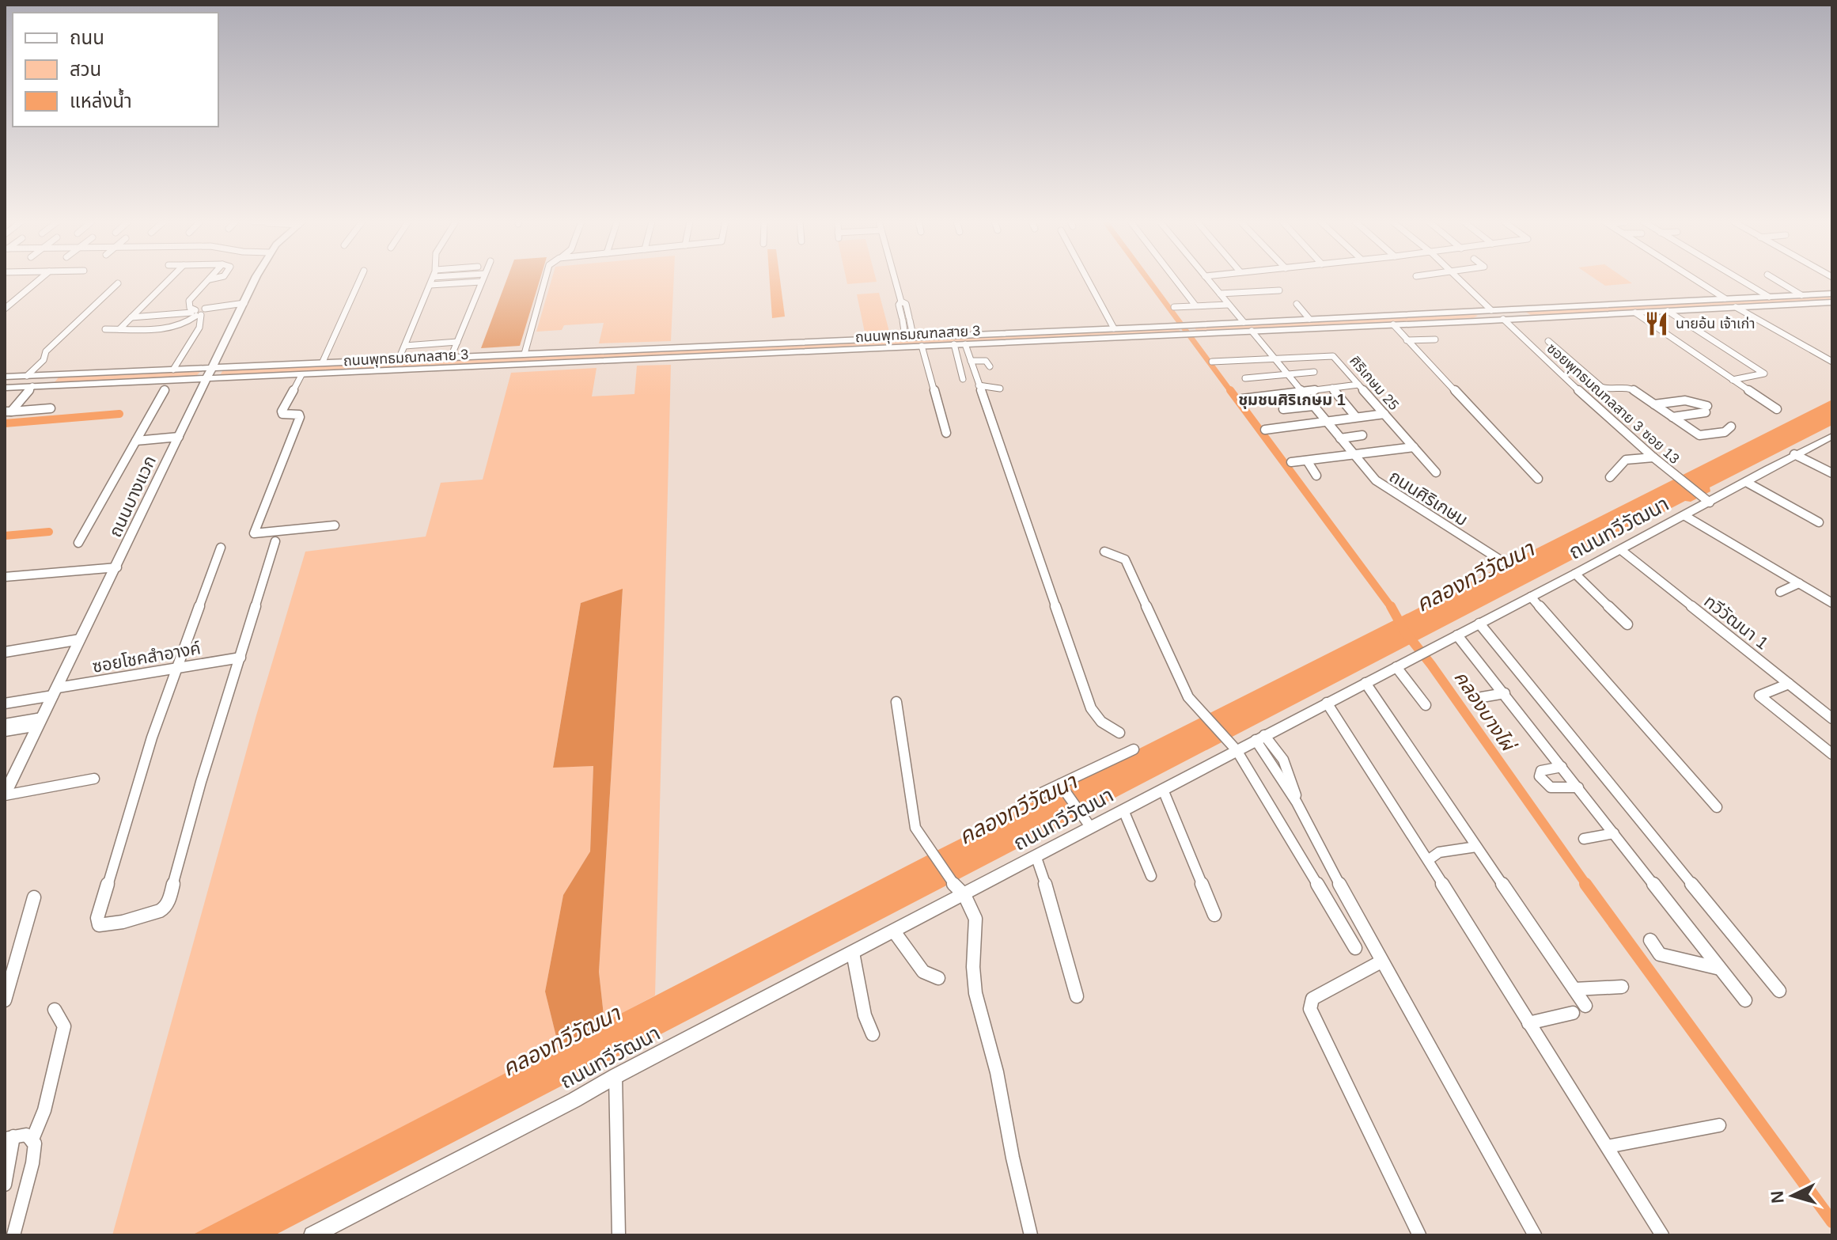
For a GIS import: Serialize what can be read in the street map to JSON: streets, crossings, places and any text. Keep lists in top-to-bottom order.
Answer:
{
  "streets": {
    "main road": ["ถนนพุทธมณฑลสาย 3", "ถนนบางแวก", "ถนนทวีวัฒนา"],
    "street": [
      "ศิริเกษม 25",
      "ซอยพุทธมณฑลสาย 3 ซอย 13",
      "ถนนศิริเกษม",
      "ทวีวัฒนา 1",
      "ซอยโชคสำอางค์"
    ]
  },
  "crossings": [
    ["ถนนพุทธมณฑลสาย 3", "ซอยพุทธมณฑลสาย 3 ซอย 13"],
    ["ถนนพุทธมณฑลสาย 3", "ถนนบางแวก"],
    ["ถนนพุทธมณฑลสาย 3", "ถนนศิริเกษม"],
    ["ศิริเกษม 25", "ถนนศิริเกษม"],
    ["ซอยพุทธมณฑลสาย 3 ซอย 13", "ถนนทวีวัฒนา"],
    ["ถนนบางแวก", "ซอยโชคสำอางค์"],
    ["ถนนทวีวัฒนา", "ทวีวัฒนา 1"]
  ],
  "districts": ["ชุมชนศิริเกษม 1"],
  "water": ["คลองทวีวัฒนา", "คลองบางไผ่"],
  "places": {
    "restaurant": ["นายอ้น เจ้าเก่า"]
  },
  "legend": ["ถนน", "สวน", "แหล่งน้ำ"],
  "north": "left"
}
